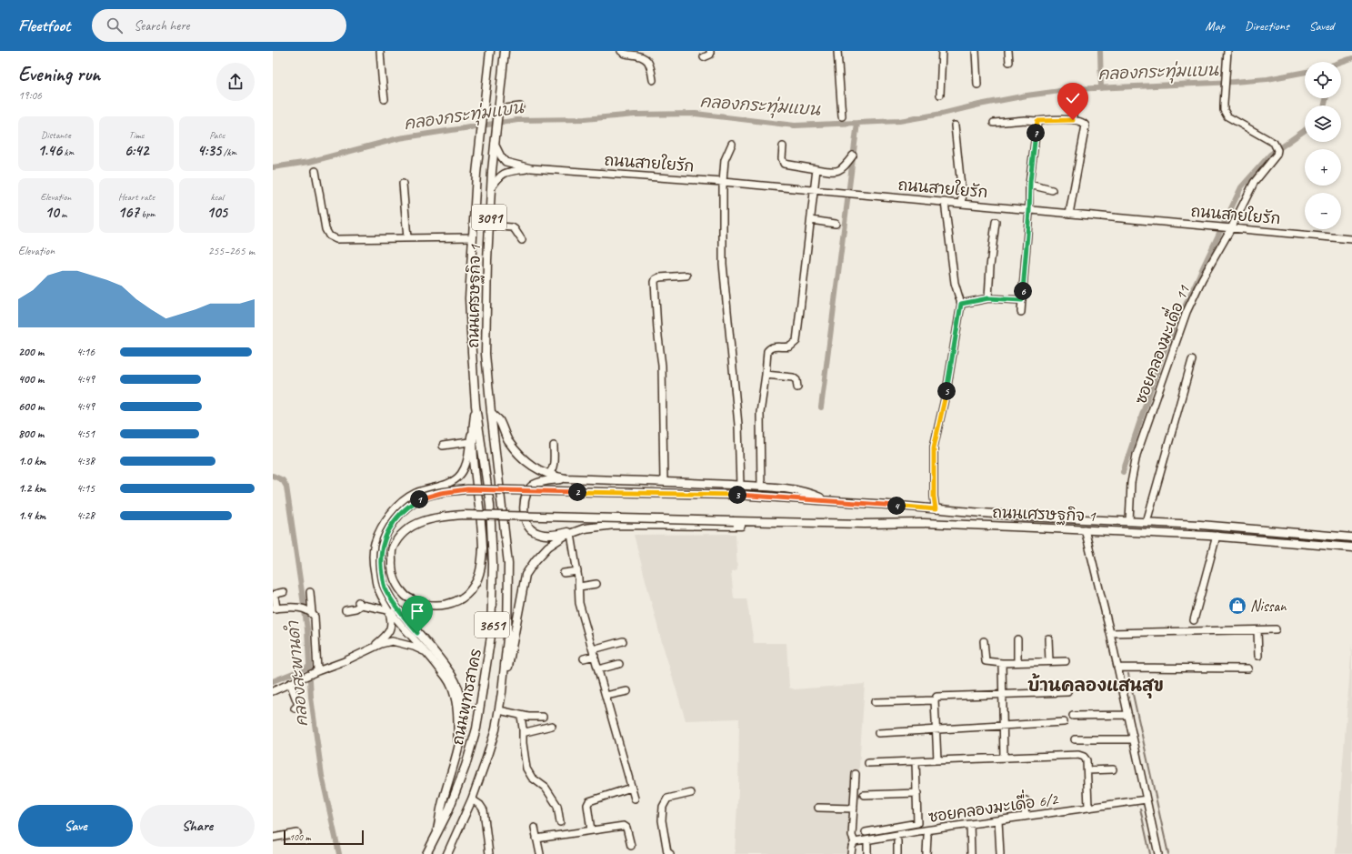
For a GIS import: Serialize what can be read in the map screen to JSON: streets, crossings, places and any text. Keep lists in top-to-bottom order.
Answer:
{
  "streets": {
    "main road": [
      "3091",
      "ถนนเศรษฐกิจ 1",
      "3651",
      "ถนนพุทธสาคร"
    ],
    "street": ["ถนนสายใยรัก", "ซอยคลองมะเดื่อ 11", "ซอยคลองมะเดื่อ 6/2"]
  },
  "crossings": [
    ["ถนนสายใยรัก", "ถนนเศรษฐกิจ 1"],
    ["ถนนสายใยรัก", "ซอยคลองมะเดื่อ 11"],
    ["3091", "ถนนเศรษฐกิจ 1"],
    ["3091", "ถนนพุทธสาคร"],
    ["ถนนเศรษฐกิจ 1", "ซอยคลองมะเดื่อ 11"],
    ["ถนนเศรษฐกิจ 1", "ถนนพุทธสาคร"]
  ],
  "districts": ["บ้านคลองแสนสุข"],
  "water": ["คลองกระทุ่มแบน", "คลองสะพานดำ"],
  "places": {
    "shop": ["Nissan"]
  },
  "scale_bar": "100 m",
  "page": {
    "header": "Fleetfoot",
    "search": "Search here",
    "nav": ["Map", "Directions", "Saved"],
    "heading": ["Evening run", "19:06"],
    "map_buttons": ["+", "−"],
    "stats": [
      ["Distance", "1.46 km"],
      ["Time", "6:42"],
      ["Pace", "4:35 /km"],
      ["Elevation", "10 m"],
      ["Heart rate", "167 bpm"],
      ["kcal", "105"]
    ],
    "pins": [
      "7",
      "6",
      "5",
      "2",
      "3",
      "1",
      "4"
    ],
    "chart": ["Elevation", "255–265 m"],
    "list": [
      {
        "name": "200 m",
        "note": "4:16"
      },
      {
        "name": "400 m",
        "note": "4:49"
      },
      {
        "name": "600 m",
        "note": "4:49"
      },
      {
        "name": "800 m",
        "note": "4:51"
      },
      {
        "name": "1.0 km",
        "note": "4:38"
      },
      {
        "name": "1.2 km",
        "note": "4:15"
      },
      {
        "name": "1.4 km",
        "note": "4:28"
      }
    ],
    "buttons": ["Save", "Share"],
    "scale": "100 m"
  }
}
